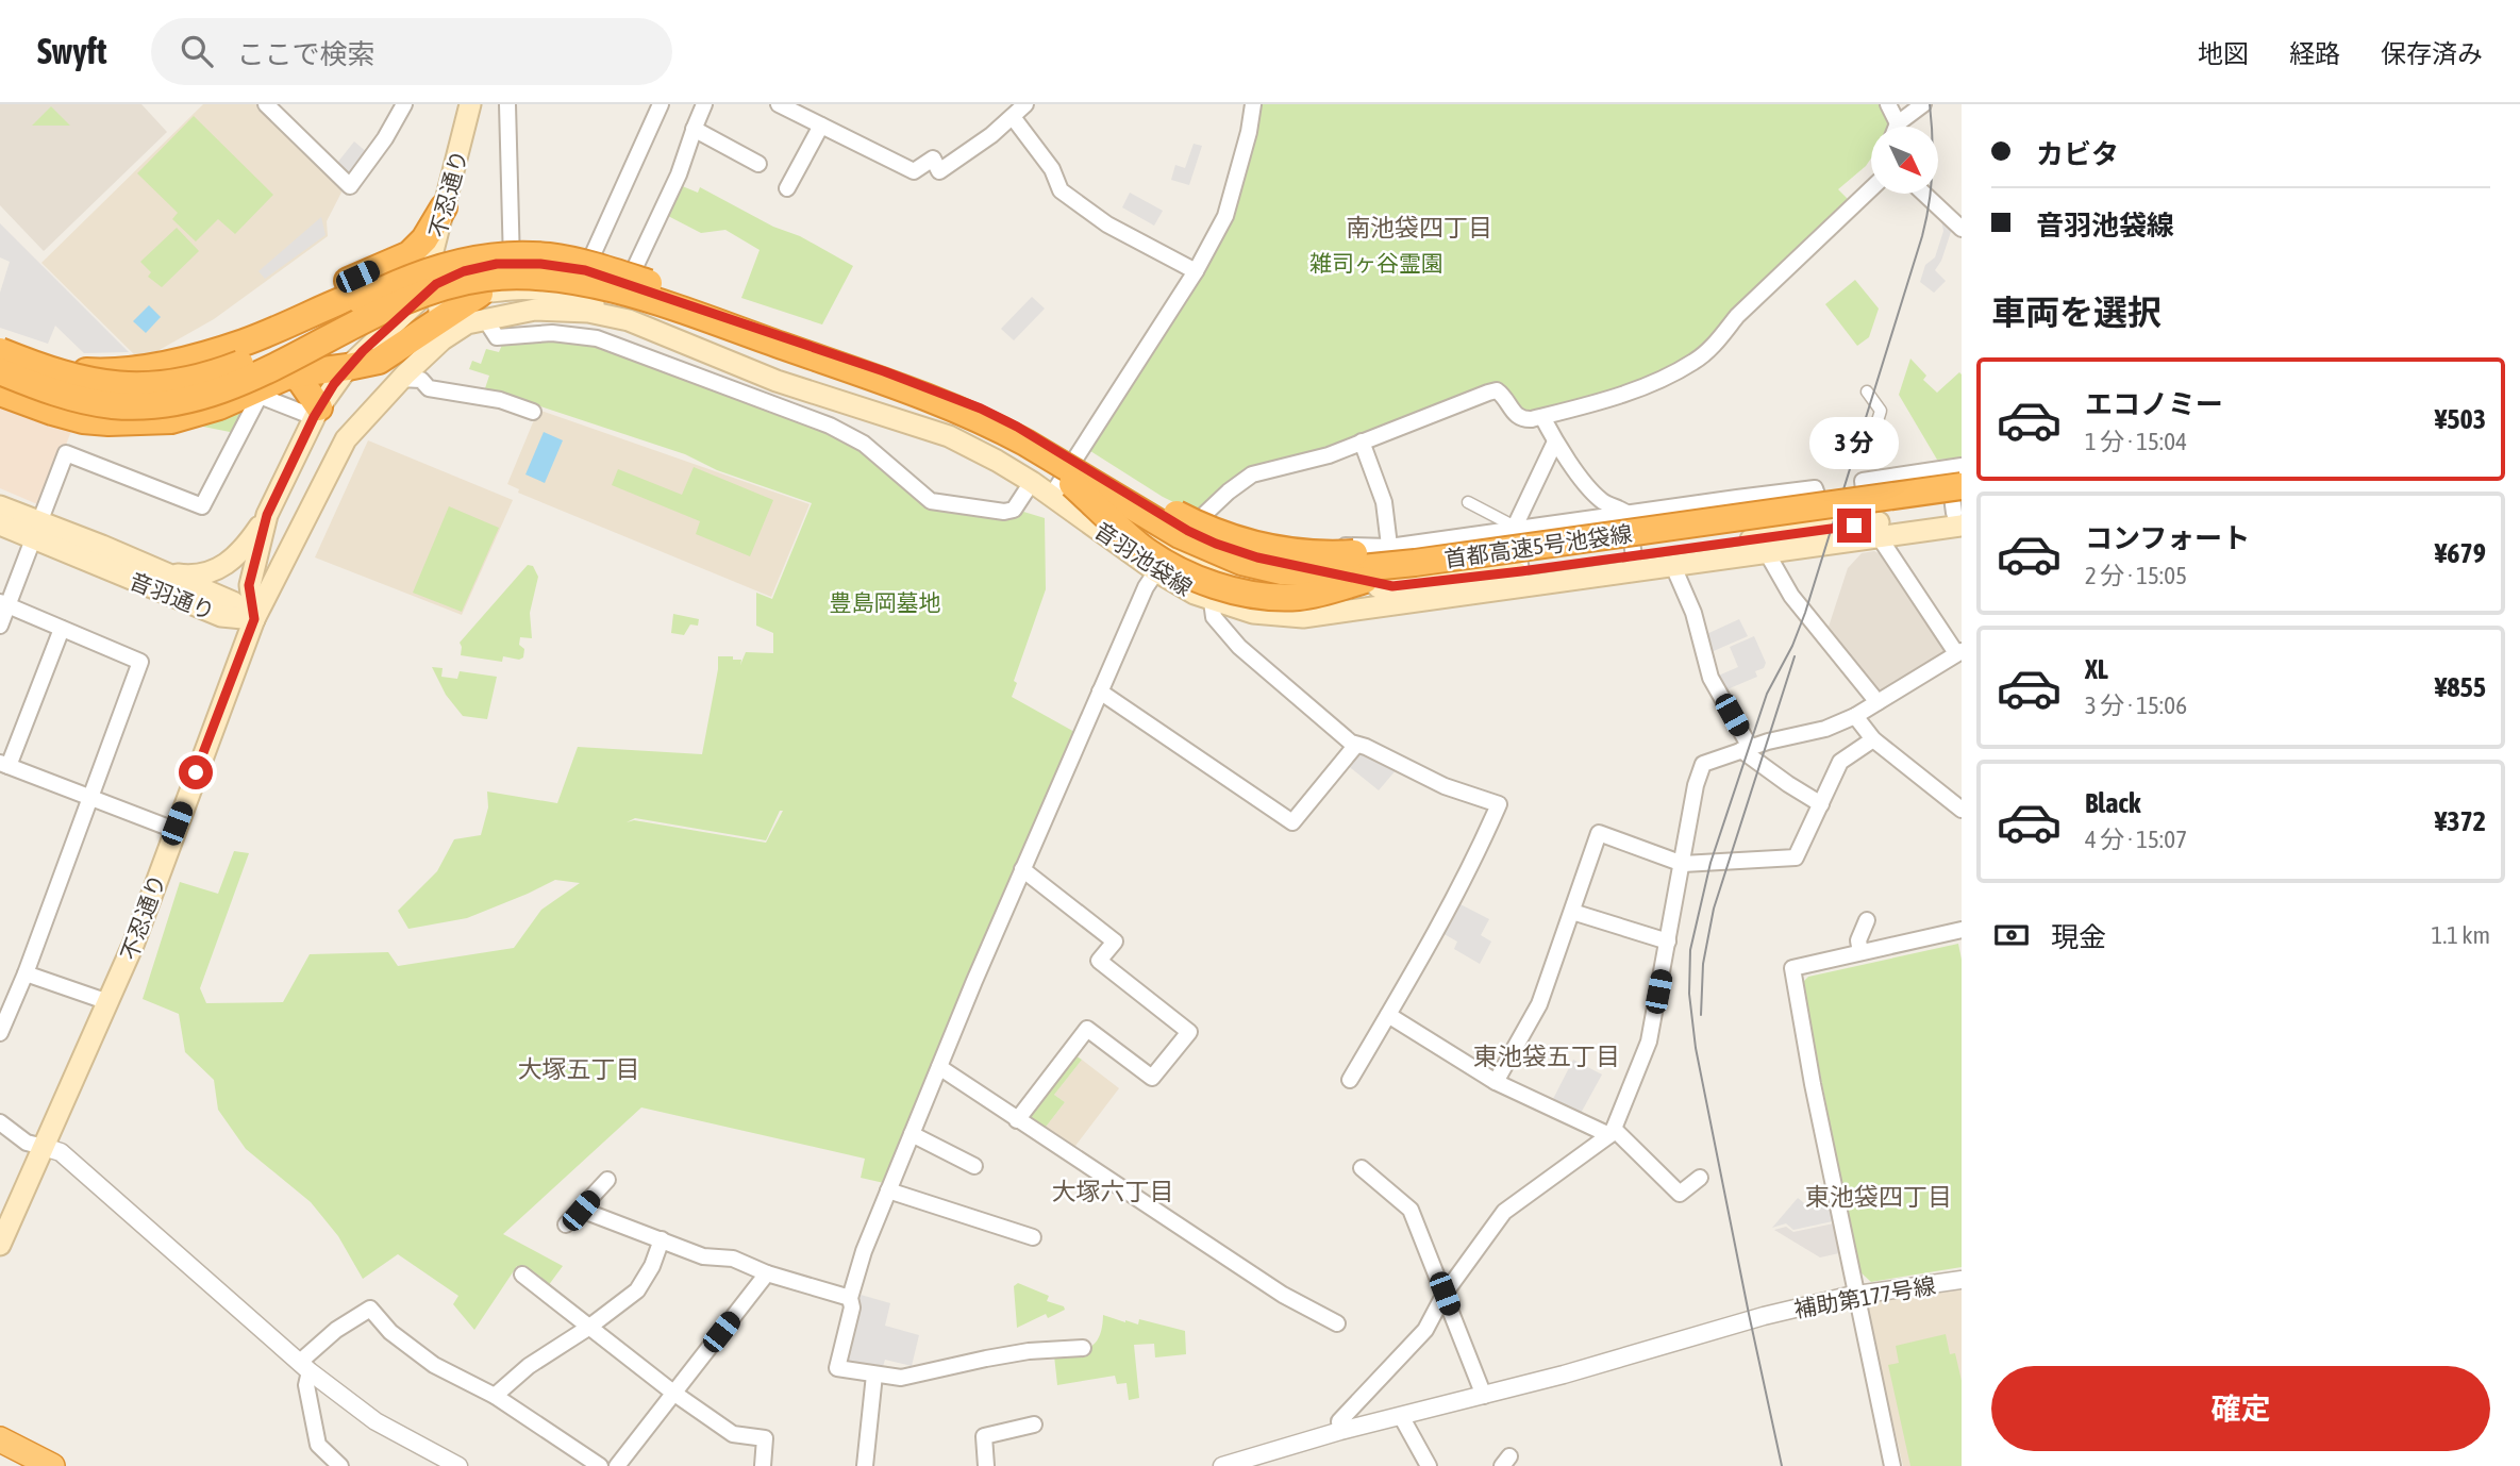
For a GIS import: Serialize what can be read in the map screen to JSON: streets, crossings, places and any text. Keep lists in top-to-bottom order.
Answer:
{
  "streets": {
    "highway": ["首都高速5号池袋線"],
    "main road": ["不忍通り", "音羽池袋線", "音羽通り"],
    "street": ["補助第177号線"]
  },
  "crossings": [
    ["不忍通り", "音羽池袋線"],
    ["不忍通り", "音羽通り"],
    ["首都高速5号池袋線", "音羽池袋線"]
  ],
  "districts": [
    "南池袋四丁目",
    "東池袋五丁目",
    "大塚五丁目",
    "大塚六丁目",
    "東池袋四丁目"
  ],
  "parks": ["雑司ヶ谷霊園", "豊島岡墓地"],
  "north": "bottom right",
  "page": {
    "header": "Swyft",
    "search": "ここで検索",
    "nav": ["地図", "経路", "保存済み"],
    "banner": ["カビタ", "音羽池袋線"],
    "heading": "車両を選択",
    "list": [
      {
        "name": "エコノミー",
        "note": "1 分 · 15:04",
        "value": "¥503"
      },
      {
        "name": "コンフォート",
        "note": "2 分 · 15:05",
        "value": "¥679"
      },
      {
        "name": "XL",
        "note": "3 分 · 15:06",
        "value": "¥855"
      },
      {
        "name": "Black",
        "note": "4 分 · 15:07",
        "value": "¥372"
      }
    ],
    "bubble": "3 分",
    "pay": ["現金", "1.1 km"],
    "buttons": "確定"
  }
}
